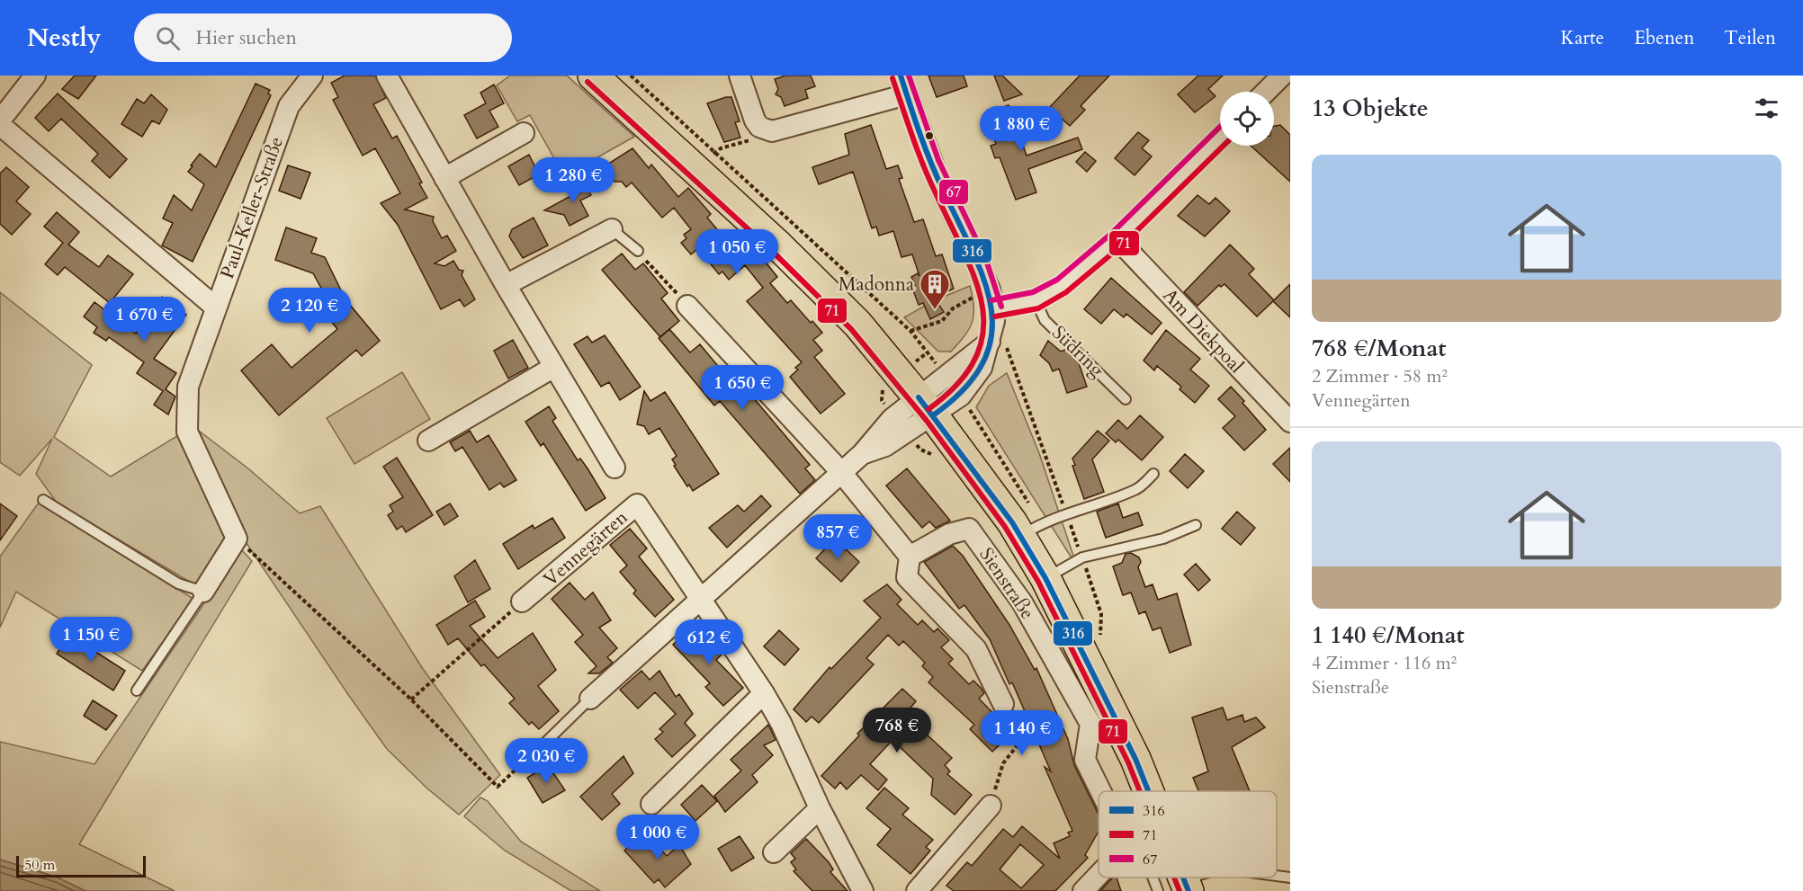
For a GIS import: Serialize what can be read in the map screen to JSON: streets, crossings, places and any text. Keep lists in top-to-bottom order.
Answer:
{
  "streets": {
    "street": [
      "Paul-Keller-Straße",
      "Am Diekpoal",
      "Vennegärten",
      "Sienstraße"
    ],
    "lane": ["Südring"]
  },
  "places": {
    "building": ["Madonna"]
  },
  "lines": ["transit line 316", "transit line 67", "transit line 71"],
  "legend": ["316", "71", "67"],
  "scale_bar": "50 m",
  "page": {
    "header": "Nestly",
    "search": "Hier suchen",
    "nav": ["Karte", "Ebenen", "Teilen"],
    "heading": "13 Objekte",
    "price": [
      "1 880 €",
      "1 280 €",
      "1 050 €",
      "2 120 €",
      "1 670 €",
      "1 650 €",
      "857 €",
      "1 150 €",
      "612 €",
      "768 €",
      "1 140 €",
      "2 030 €",
      "1 000 €"
    ],
    "list": [
      {
        "name": "768 €/Monat",
        "note": "2 Zimmer · 58 m² · Vennegärten"
      },
      {
        "name": "1 140 €/Monat",
        "note": "4 Zimmer · 116 m² · Sienstraße"
      }
    ],
    "scale": "50 m"
  }
}
